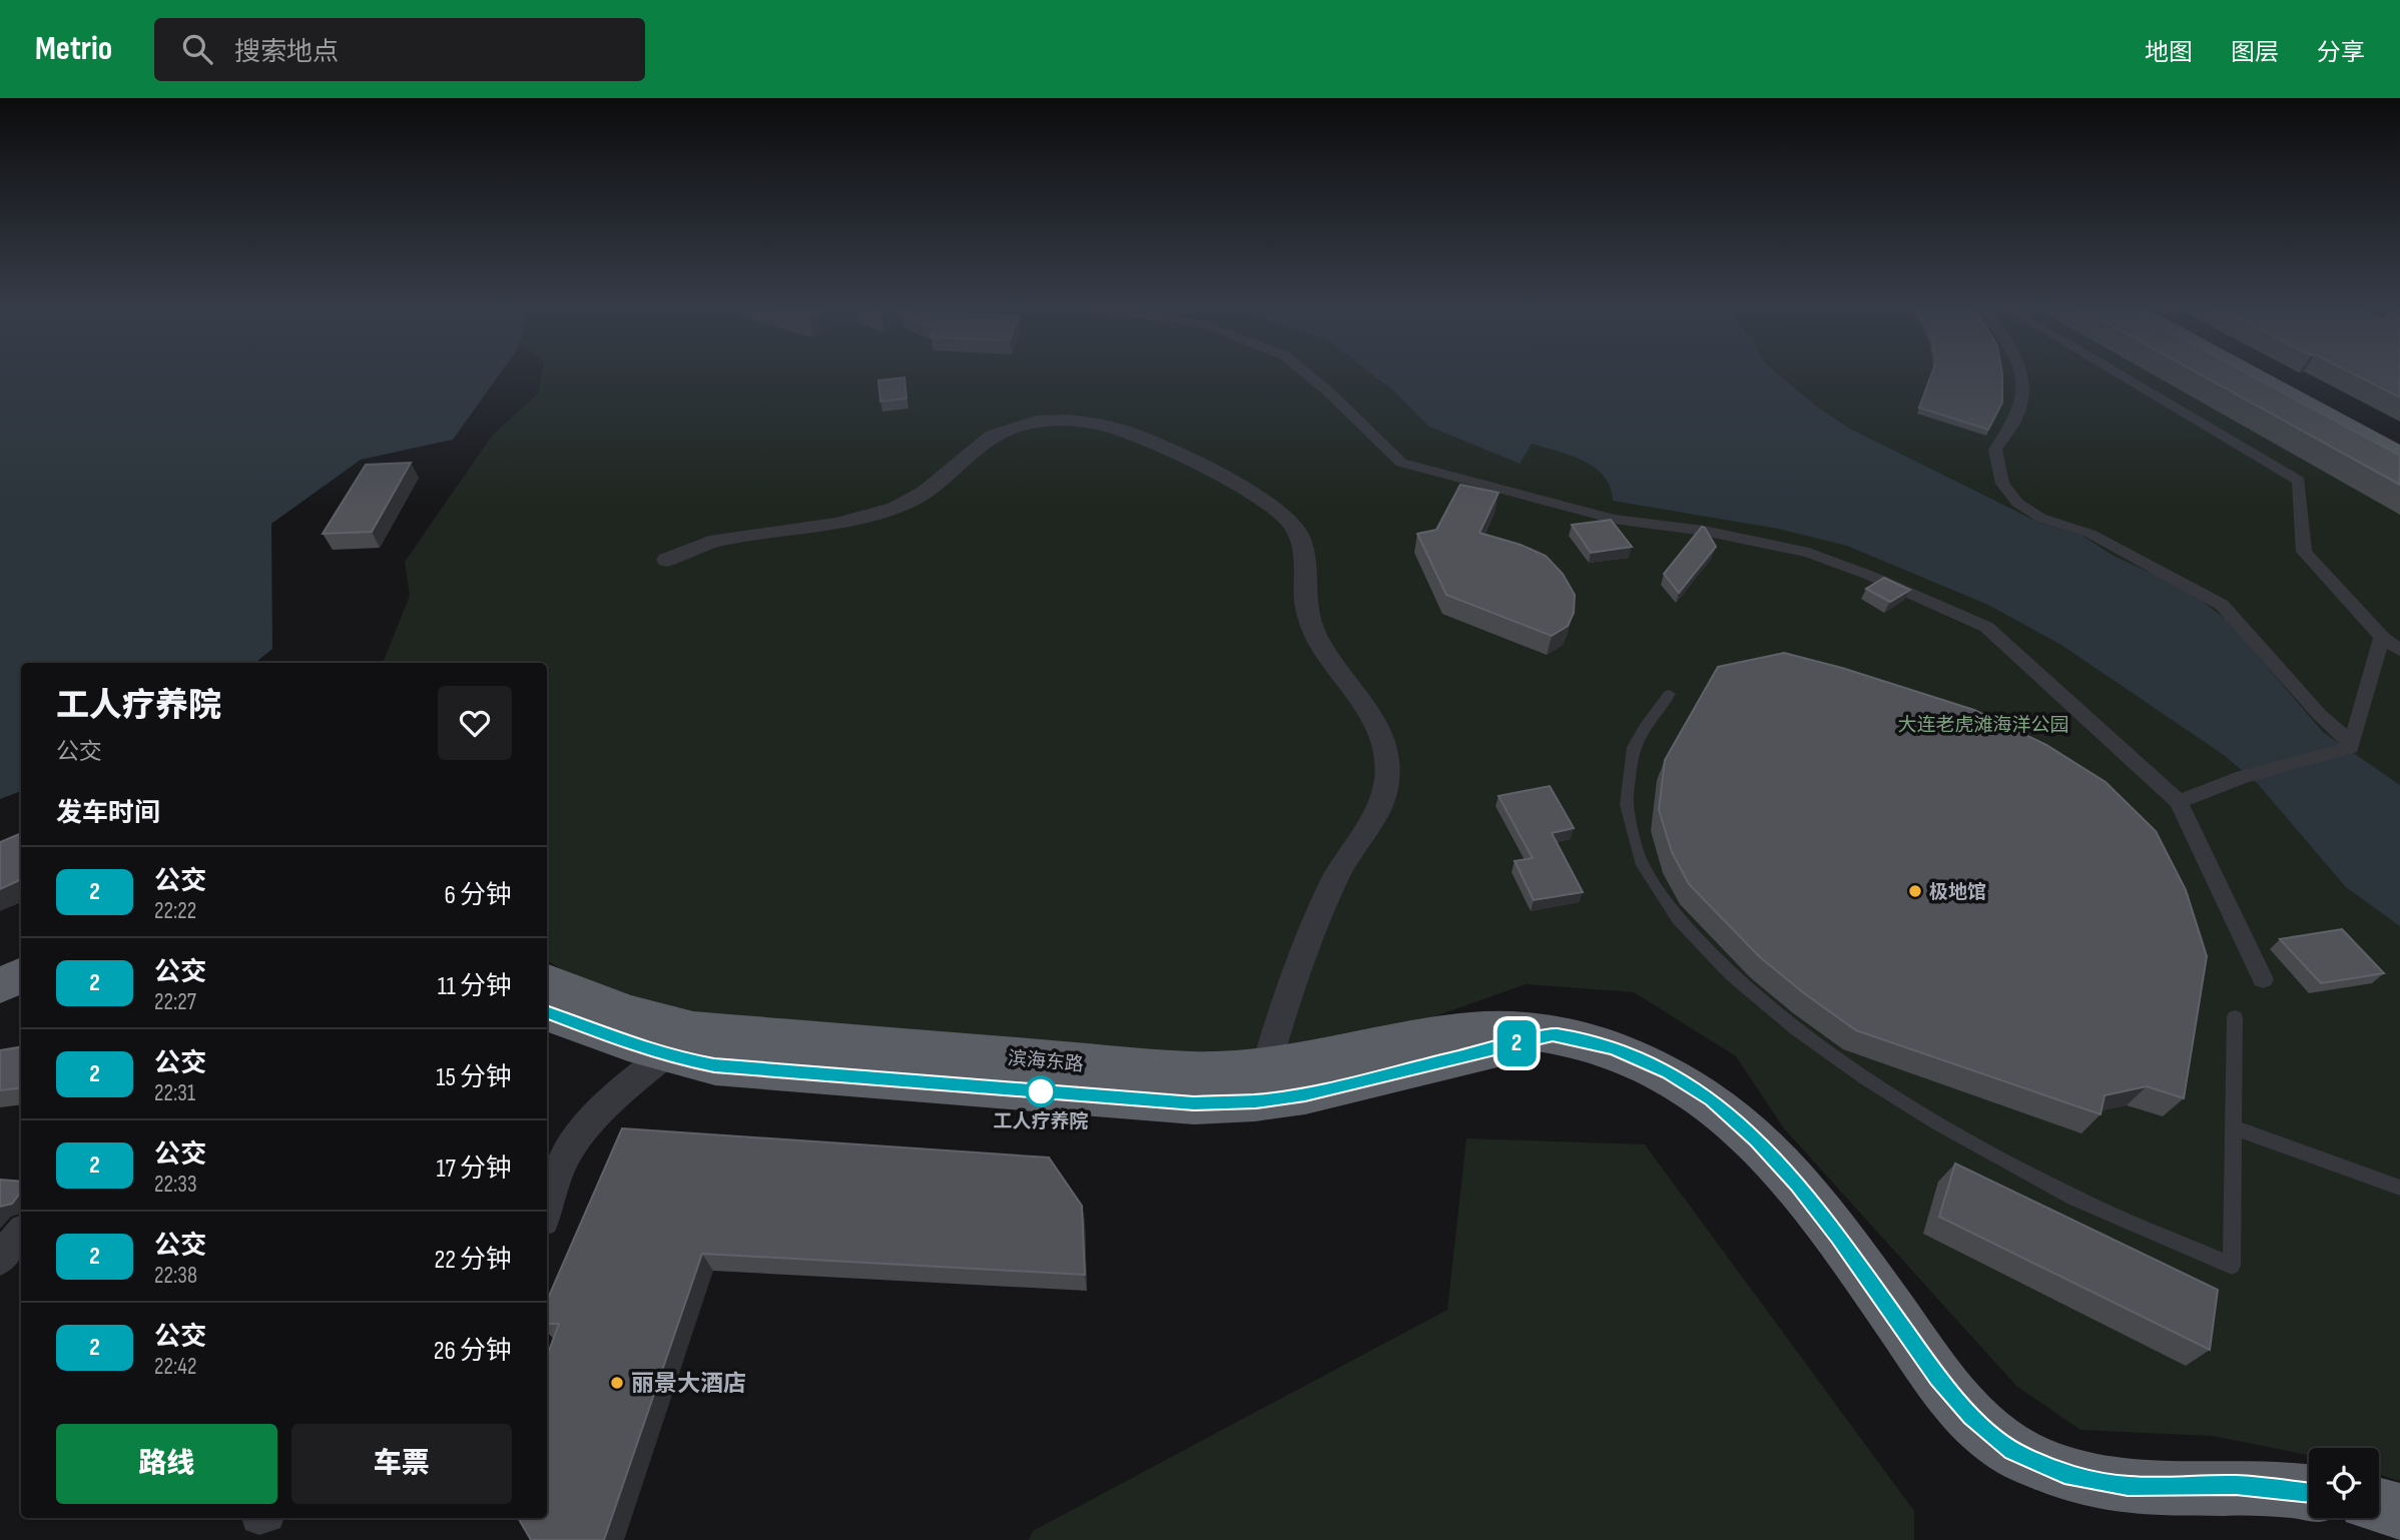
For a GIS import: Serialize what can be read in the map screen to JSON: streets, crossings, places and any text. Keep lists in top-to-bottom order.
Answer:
{
  "streets": {
    "highway": ["滨海东路"]
  },
  "parks": ["大连老虎滩海洋公园"],
  "places": ["极地馆", "工人疗养院", "丽景大酒店"],
  "lines": ["bus line 2"],
  "page": {
    "header": "Metrio",
    "search": "搜索地点",
    "nav": ["地图", "图层", "分享"],
    "on_map": "2",
    "heading": [
      ["工人疗养院", "公交"],
      "发车时间"
    ],
    "list": [
      {
        "mark": "2",
        "name": "公交",
        "note": "22:22",
        "value": "6 分钟"
      },
      {
        "mark": "2",
        "name": "公交",
        "note": "22:27",
        "value": "11 分钟"
      },
      {
        "mark": "2",
        "name": "公交",
        "note": "22:31",
        "value": "15 分钟"
      },
      {
        "mark": "2",
        "name": "公交",
        "note": "22:33",
        "value": "17 分钟"
      },
      {
        "mark": "2",
        "name": "公交",
        "note": "22:38",
        "value": "22 分钟"
      },
      {
        "mark": "2",
        "name": "公交",
        "note": "22:42",
        "value": "26 分钟"
      }
    ],
    "buttons": ["路线", "车票"]
  }
}
